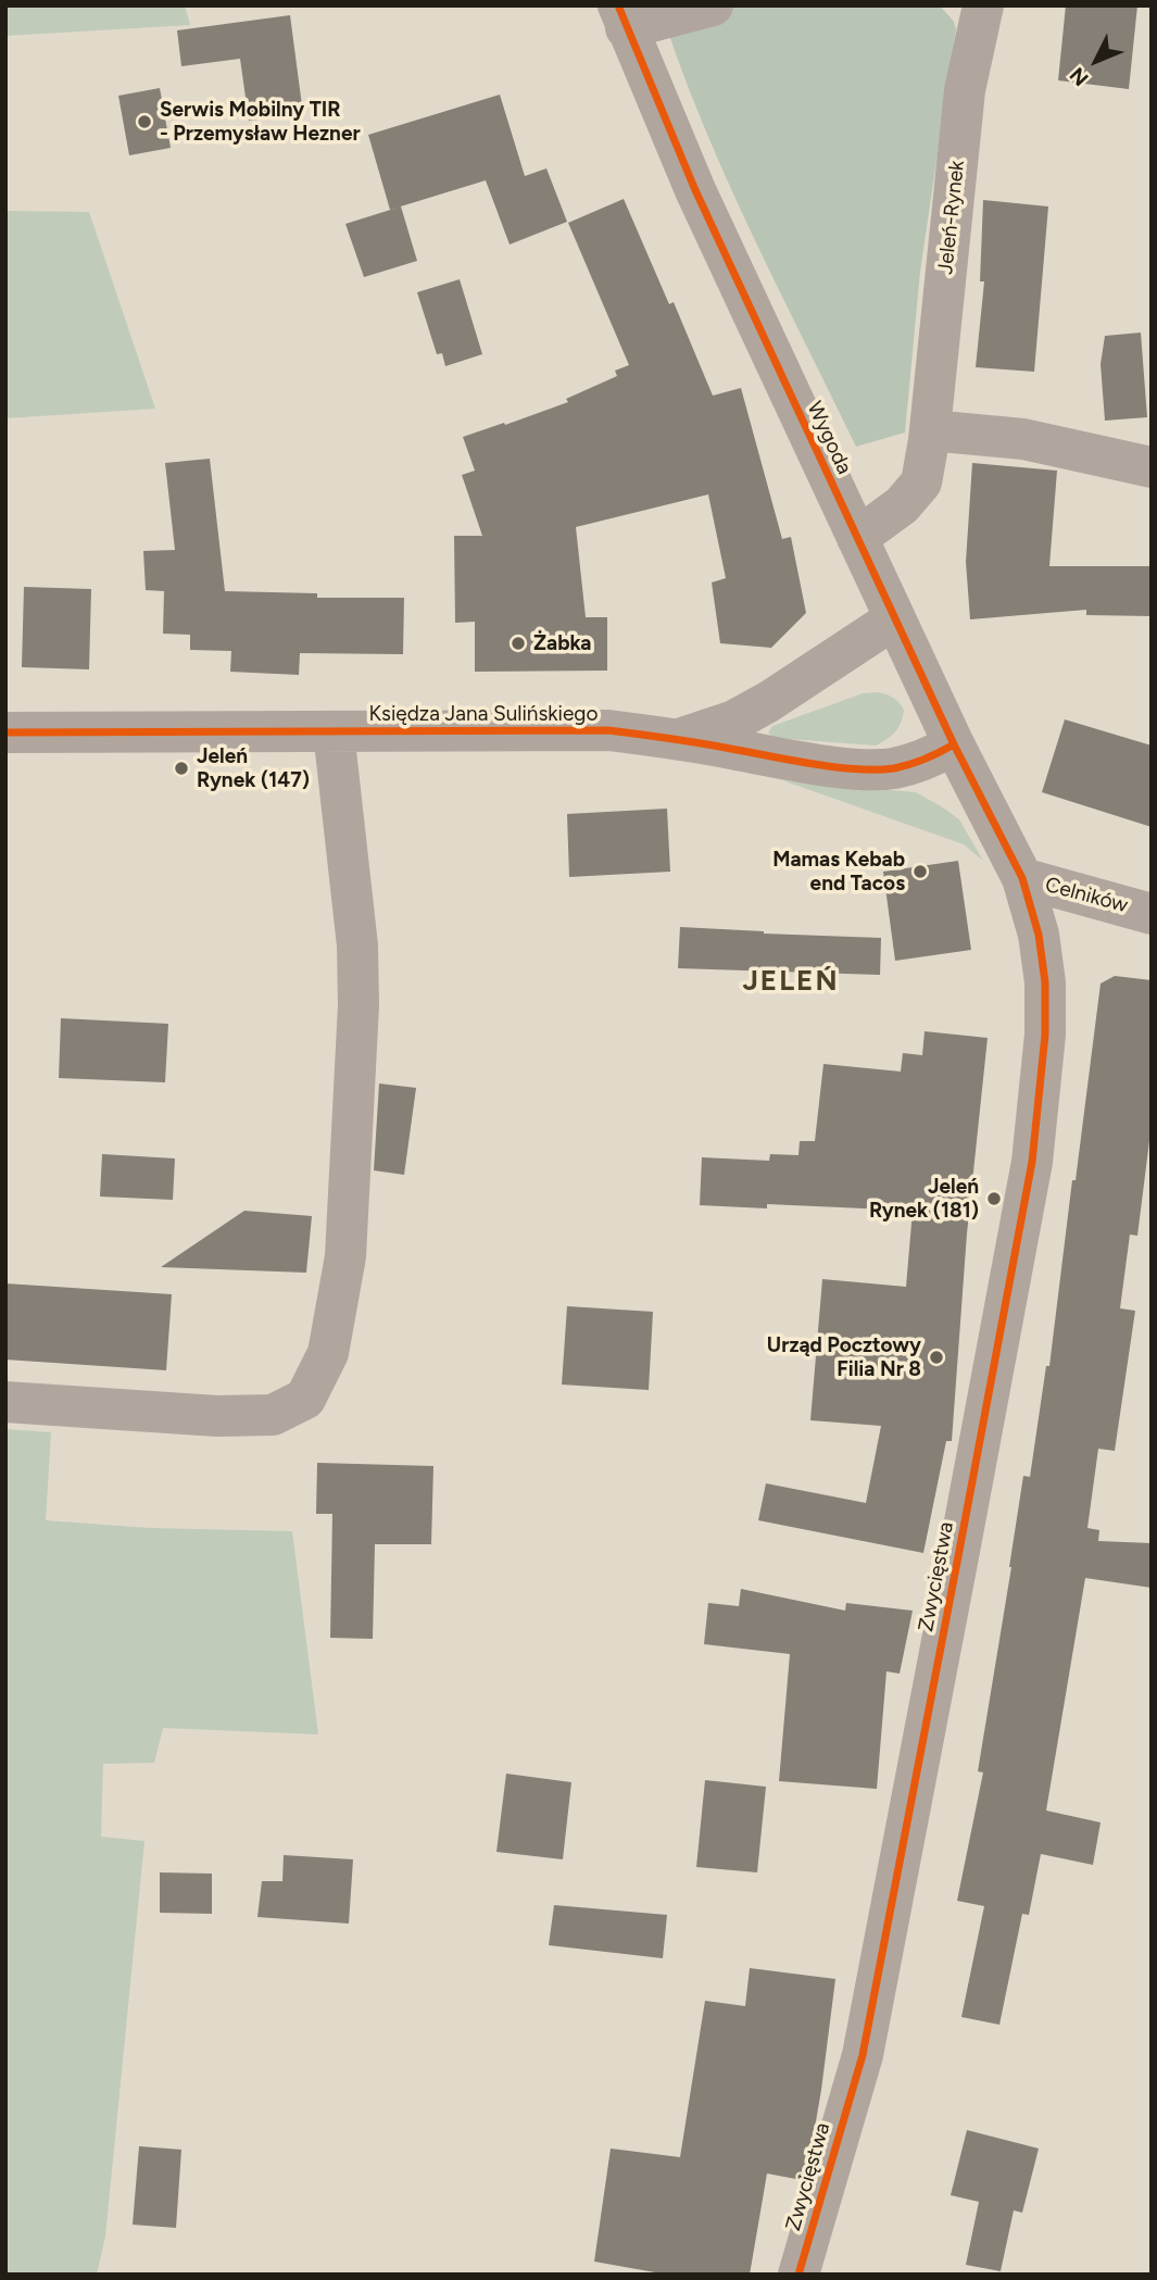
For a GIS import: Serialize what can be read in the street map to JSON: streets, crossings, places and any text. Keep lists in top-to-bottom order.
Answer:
{
  "streets": {
    "street": [
      "Jeleń-Rynek",
      "Wygoda",
      "Księdza Jana Sulińskiego",
      "Celników",
      "Zwycięstwa"
    ]
  },
  "crossings": [
    ["Jeleń-Rynek", "Wygoda"],
    ["Wygoda", "Księdza Jana Sulińskiego"],
    ["Wygoda", "Celników"],
    ["Wygoda", "Zwycięstwa"],
    ["Celników", "Zwycięstwa"]
  ],
  "districts": ["JELEŃ"],
  "places": [
    "Serwis Mobilny TIR - Przemysław Hezner",
    "Żabka",
    "Jeleń Rynek (147)",
    "Mamas Kebab end Tacos",
    "Jeleń Rynek (181)",
    "Urząd Pocztowy Filia Nr 8"
  ],
  "north": "bottom left"
}
